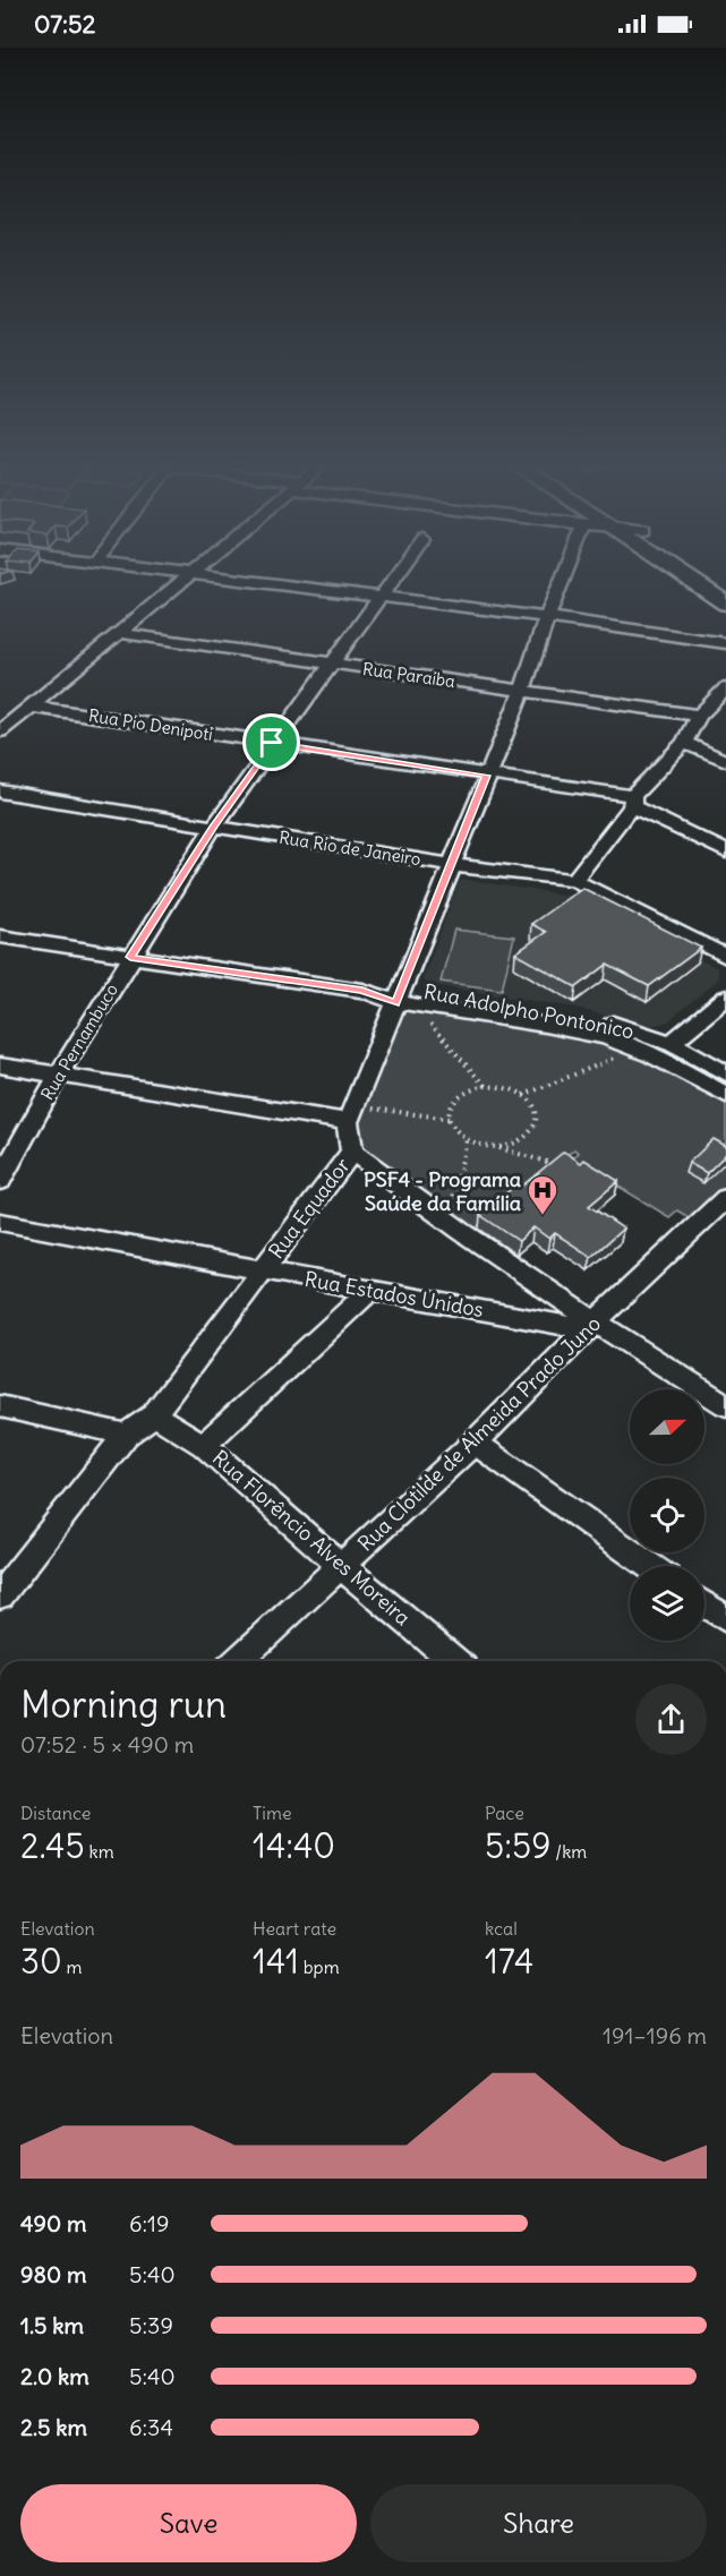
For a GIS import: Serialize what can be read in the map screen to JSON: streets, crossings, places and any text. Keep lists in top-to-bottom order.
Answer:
{
  "streets": {
    "street": [
      "Rua Paraíba",
      "Rua Pio Denipoti",
      "Rua Rio de Janeiro",
      "Rua Adolpho Pontonico",
      "Rua Pernambuco",
      "Rua Equador",
      "Rua Estados Unidos",
      "Rua Clotilde de Almeida Prado Juno",
      "Rua Florêncio Alves Moreira"
    ]
  },
  "crossings": [
    ["Rua Paraíba", "Rua Pernambuco"],
    ["Rua Pio Denipoti", "Rua Pernambuco"],
    ["Rua Rio de Janeiro", "Rua Pernambuco"],
    ["Rua Adolpho Pontonico", "Rua Pernambuco"],
    ["Rua Equador", "Rua Estados Unidos"],
    ["Rua Equador", "Rua Florêncio Alves Moreira"],
    ["Rua Estados Unidos", "Rua Clotilde de Almeida Prado Juno"],
    ["Rua Clotilde de Almeida Prado Juno", "Rua Florêncio Alves Moreira"]
  ],
  "places": {
    "hospital": ["PSF4 - Programa Saúde da Família"]
  },
  "north": "right",
  "page": {
    "status": "07:52",
    "heading": ["Morning run", "07:52 · 5 × 490 m"],
    "stats": [
      ["Distance", "2.45 km"],
      ["Time", "14:40"],
      ["Pace", "5:59 /km"],
      ["Elevation", "30 m"],
      ["Heart rate", "141 bpm"],
      ["kcal", "174"]
    ],
    "chart": ["Elevation", "191–196 m"],
    "list": [
      {
        "name": "490 m",
        "note": "6:19"
      },
      {
        "name": "980 m",
        "note": "5:40"
      },
      {
        "name": "1.5 km",
        "note": "5:39"
      },
      {
        "name": "2.0 km",
        "note": "5:40"
      },
      {
        "name": "2.5 km",
        "note": "6:34"
      }
    ],
    "buttons": ["Save", "Share"]
  }
}
